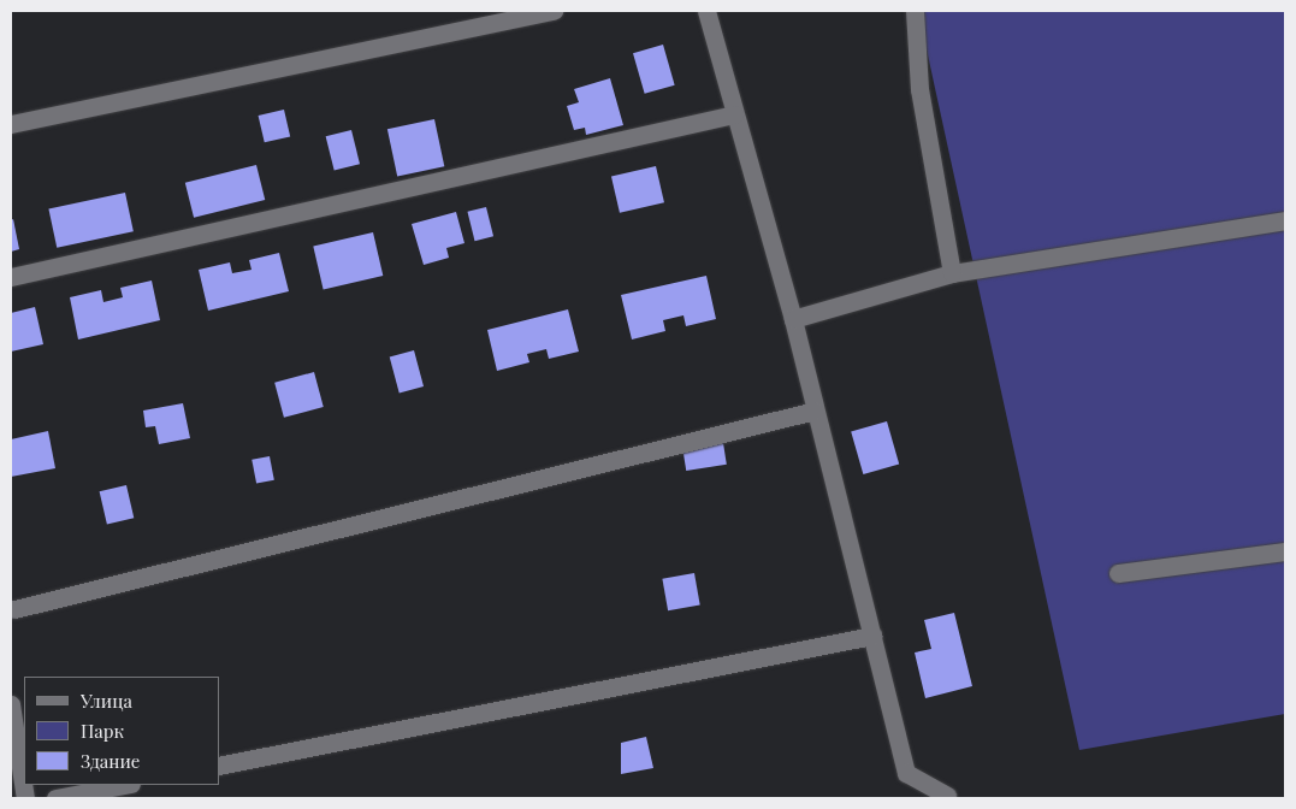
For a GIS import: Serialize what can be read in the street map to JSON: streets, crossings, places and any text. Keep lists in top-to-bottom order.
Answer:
{
  "legend": ["Улица", "Парк", "Здание"]
}
